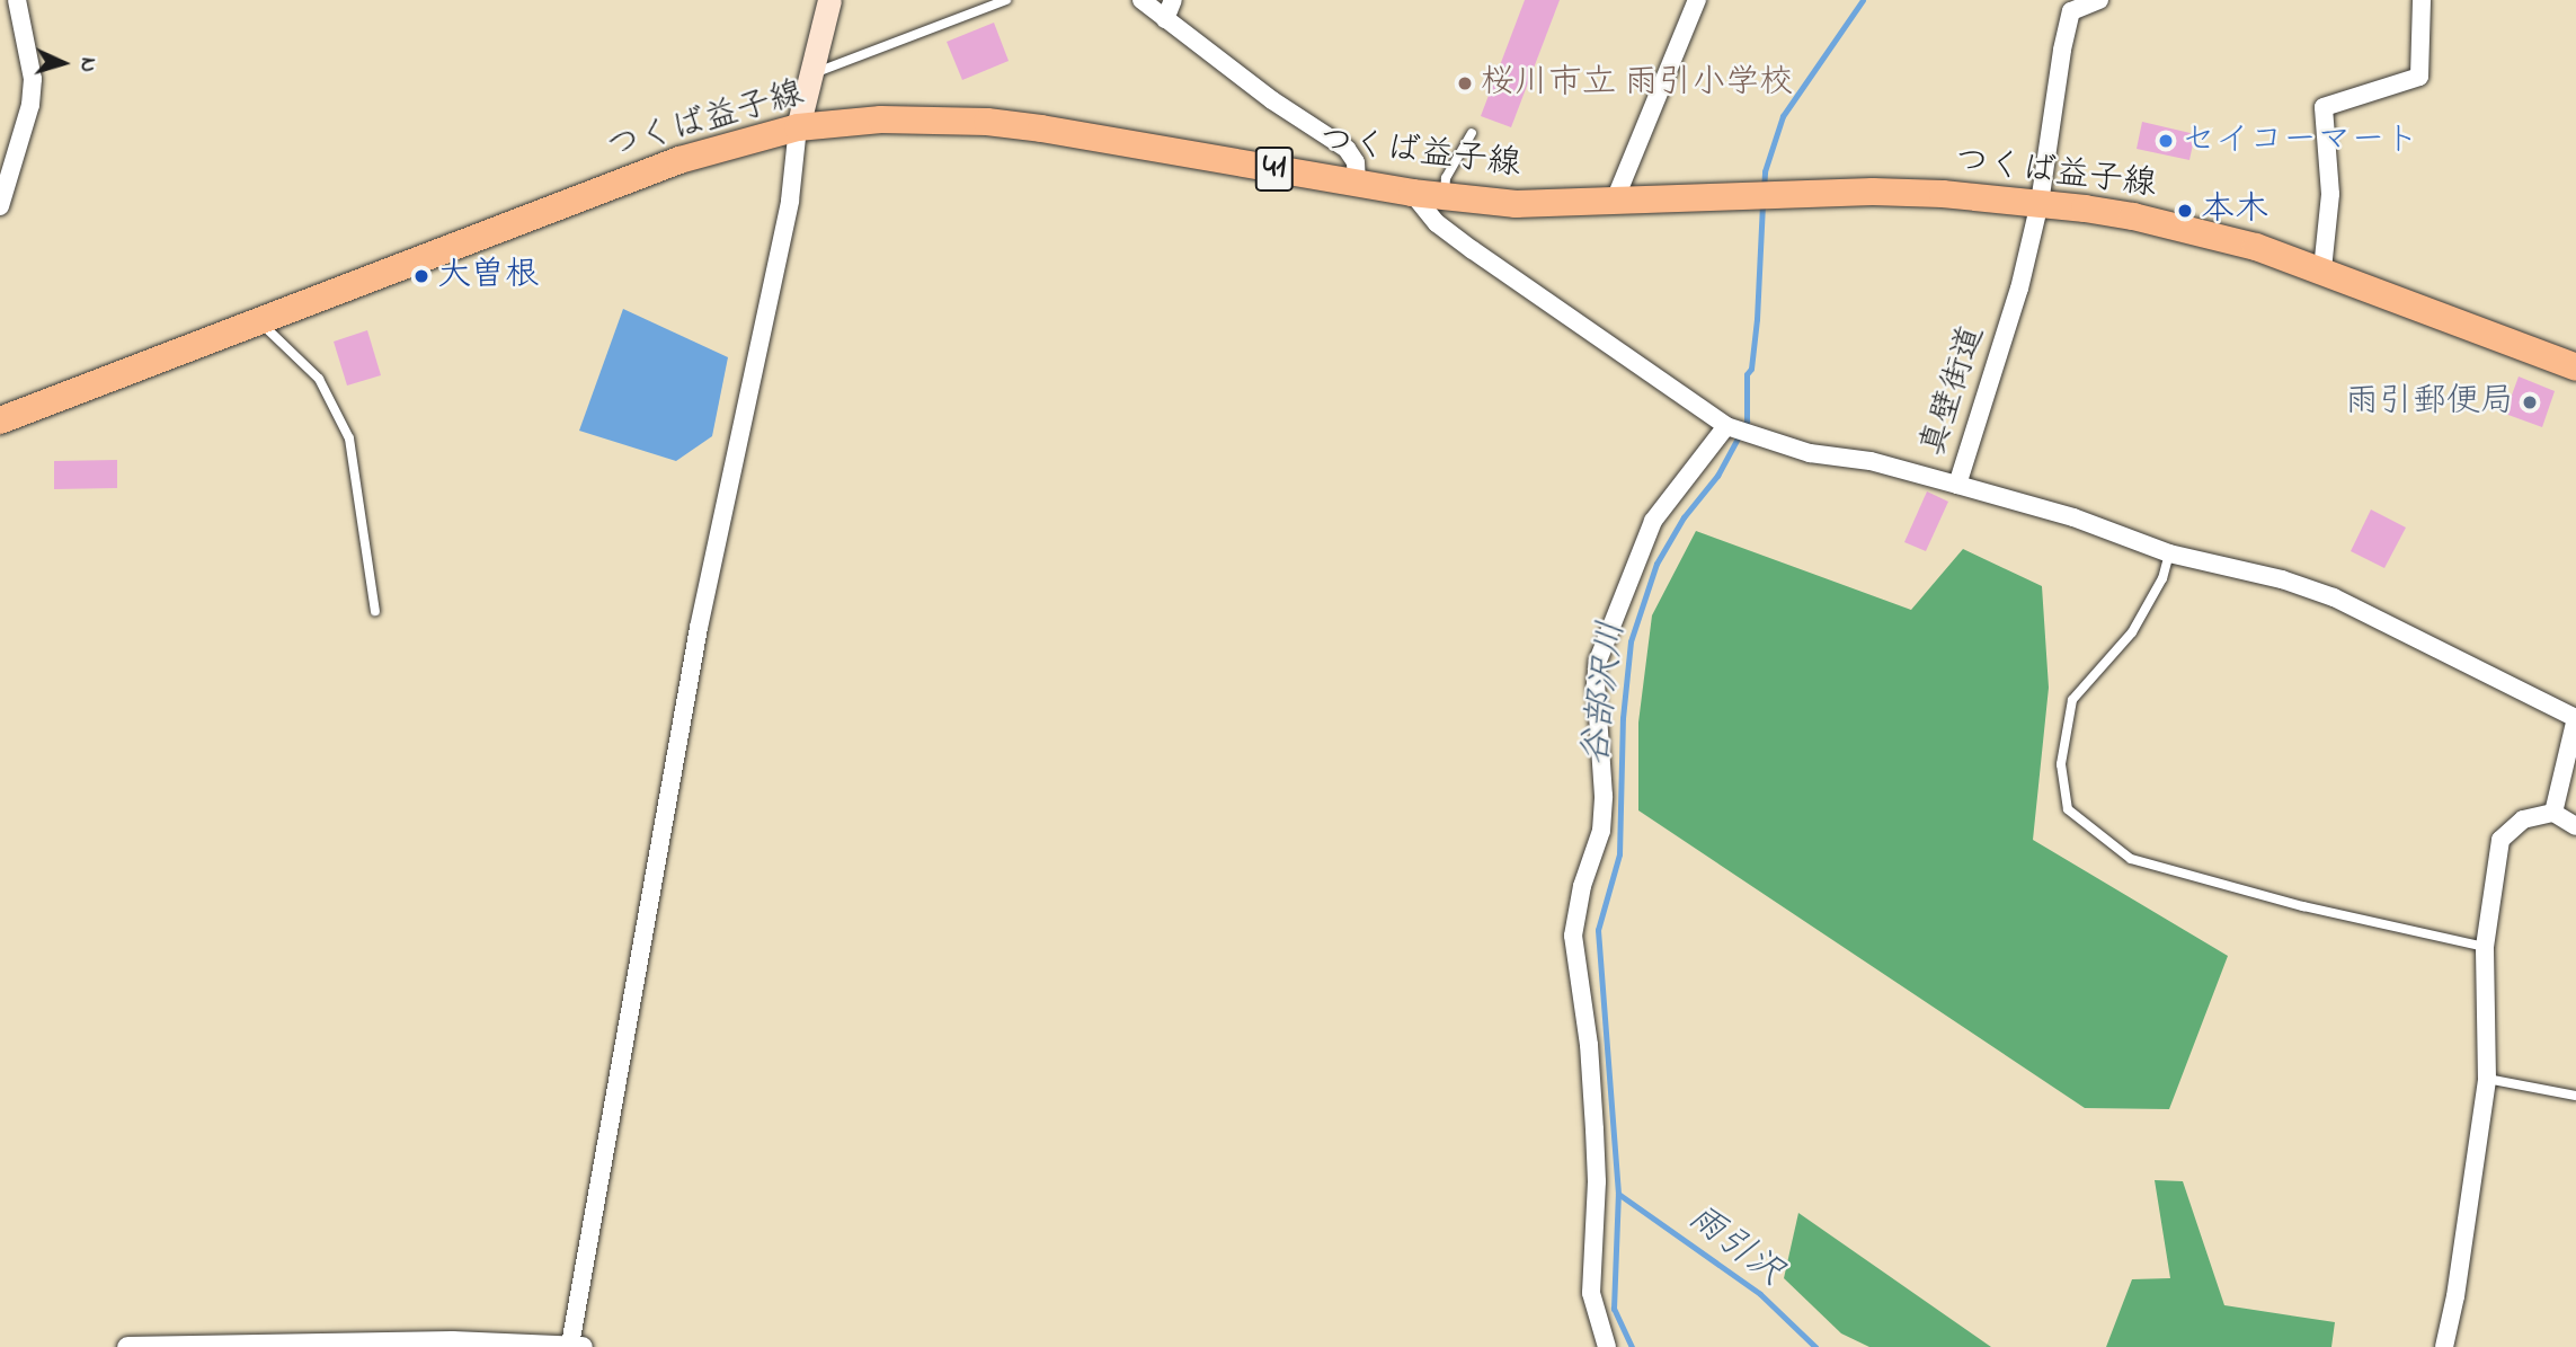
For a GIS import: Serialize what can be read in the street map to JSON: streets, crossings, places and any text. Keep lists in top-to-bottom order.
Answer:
{
  "streets": {
    "main road": ["つくば益子線", "41"],
    "street": ["真壁街道"]
  },
  "crossings": [
    ["つくば益子線", "真壁街道"]
  ],
  "water": ["谷部沢川", "雨引沢"],
  "places": [
    "桜川市立 雨引小学校",
    "セイコーマート",
    "本木",
    "大曽根",
    "雨引郵便局"
  ],
  "north": "right"
}
